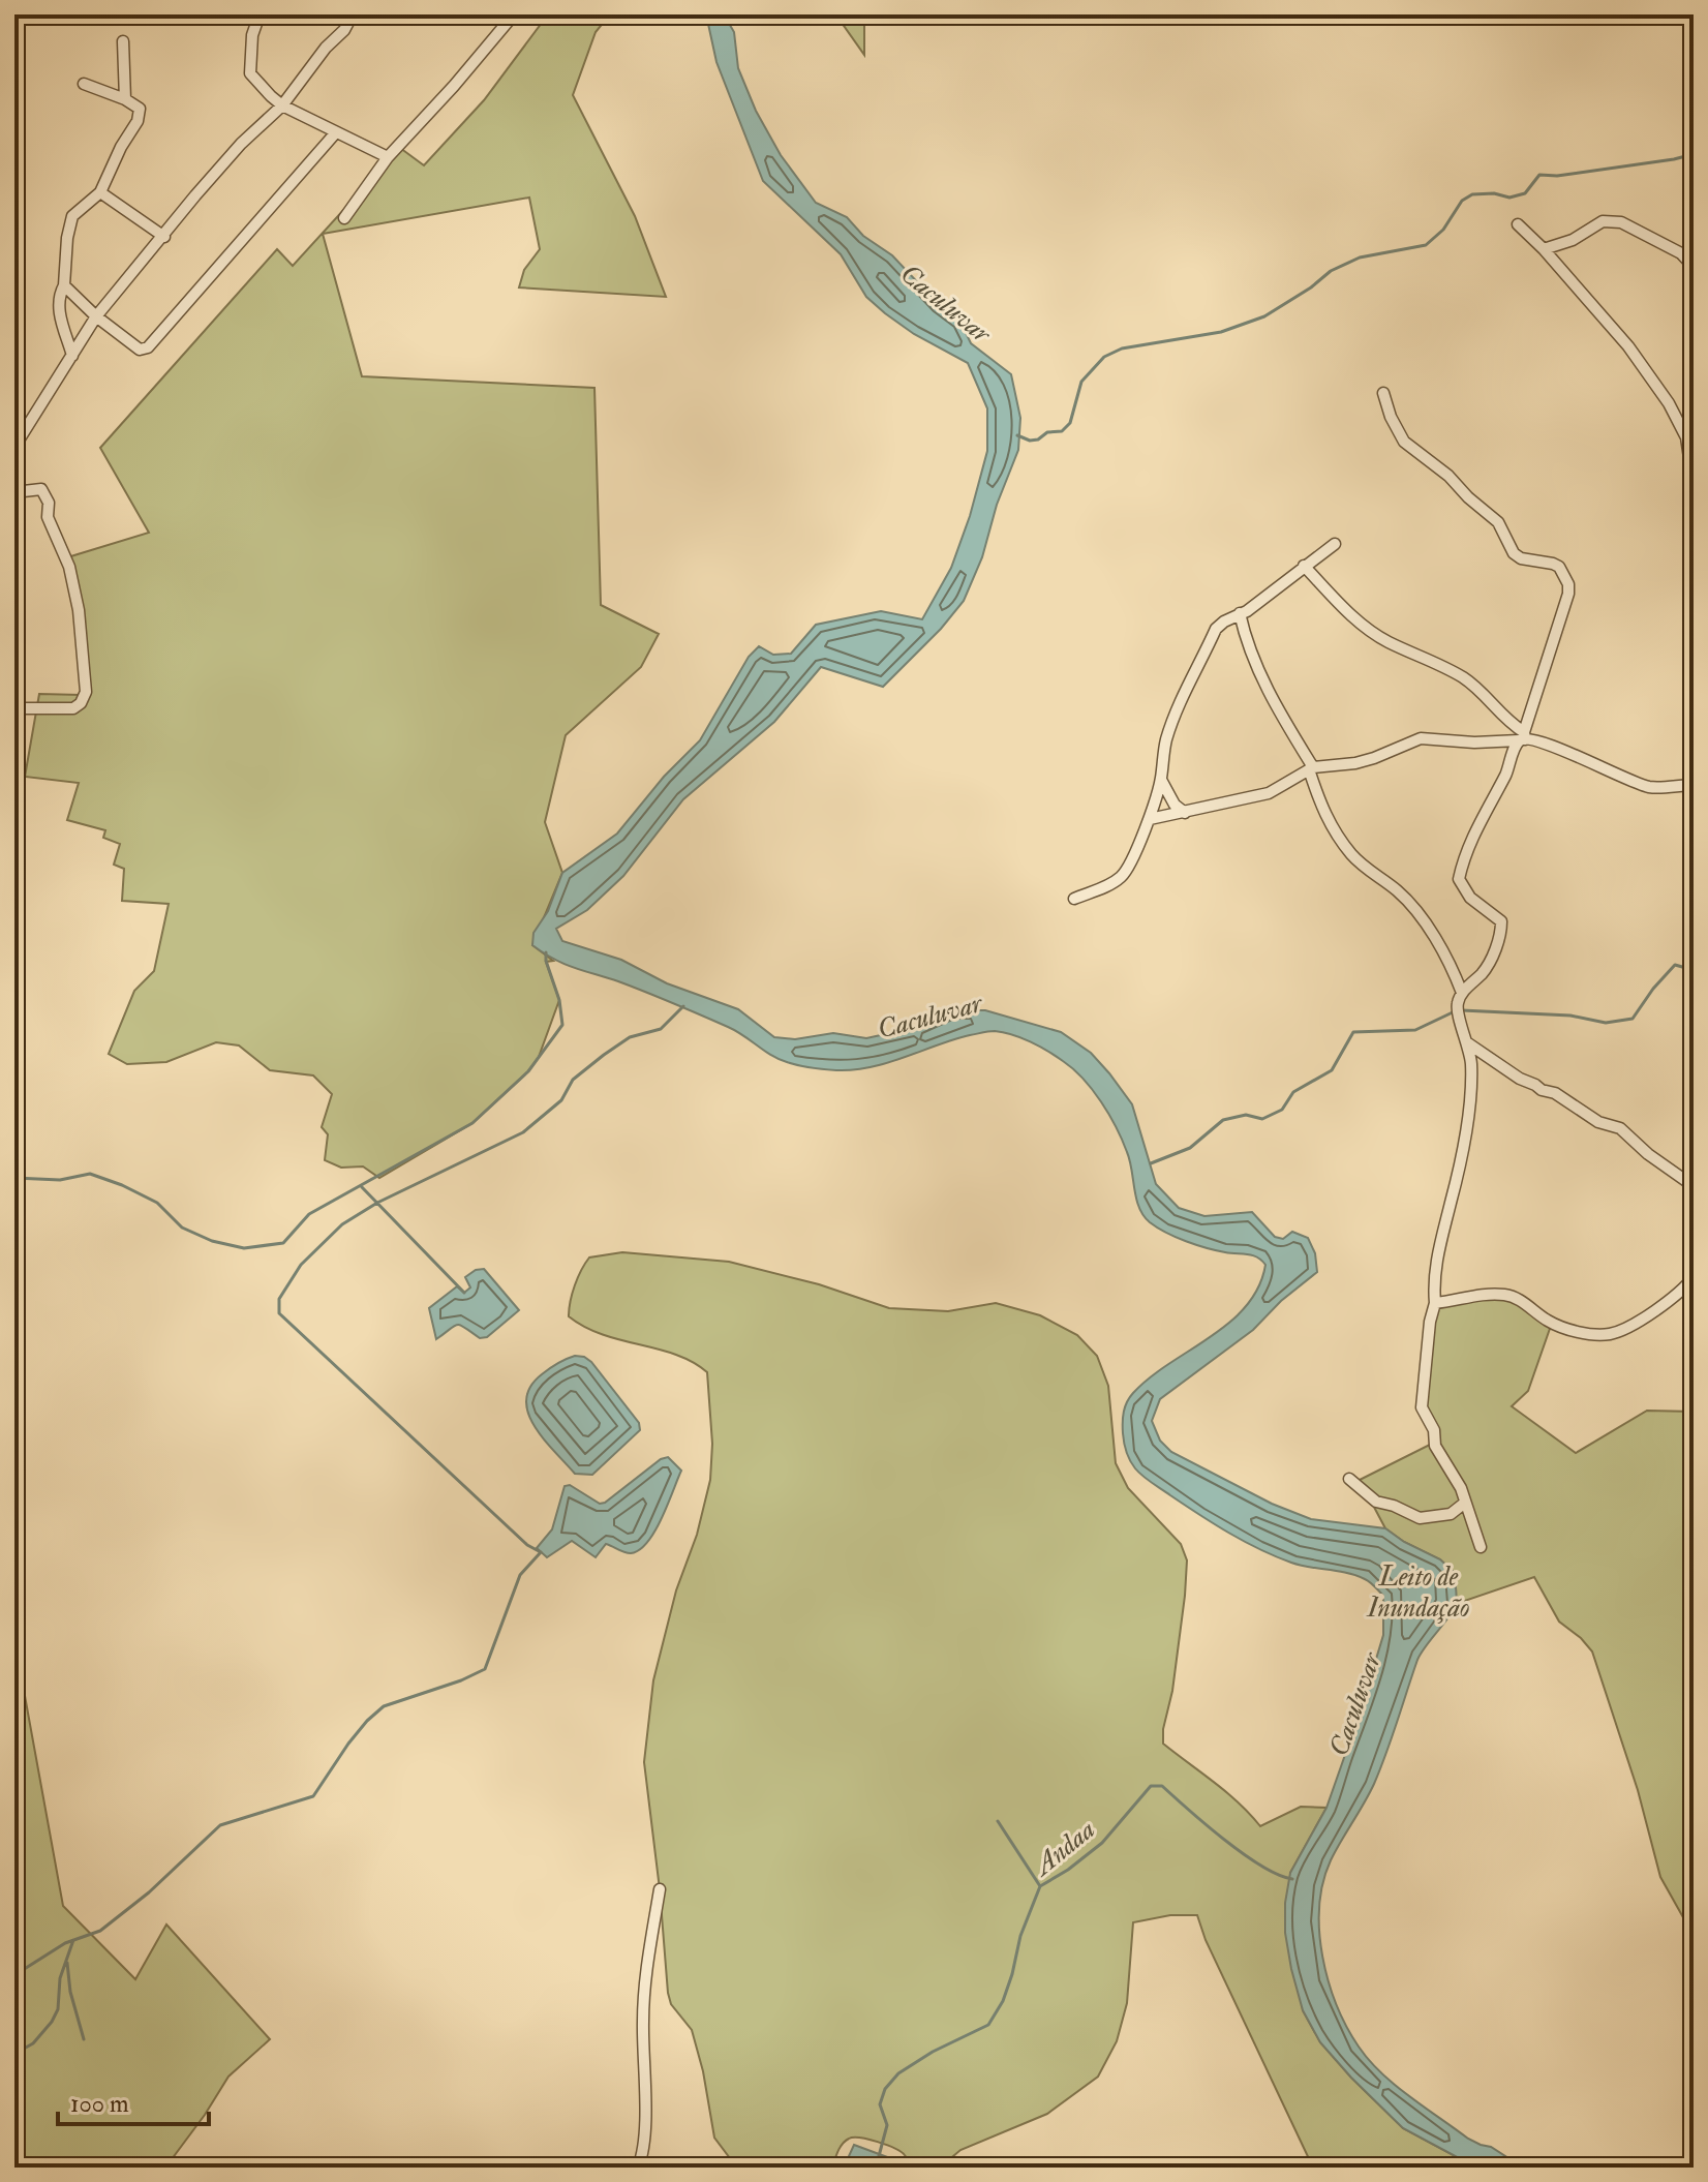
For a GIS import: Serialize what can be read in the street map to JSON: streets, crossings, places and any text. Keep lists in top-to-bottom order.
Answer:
{
  "water": ["Caculuvar", "Leito de Inundação", "Andaa"],
  "scale_bar": "100 m"
}
